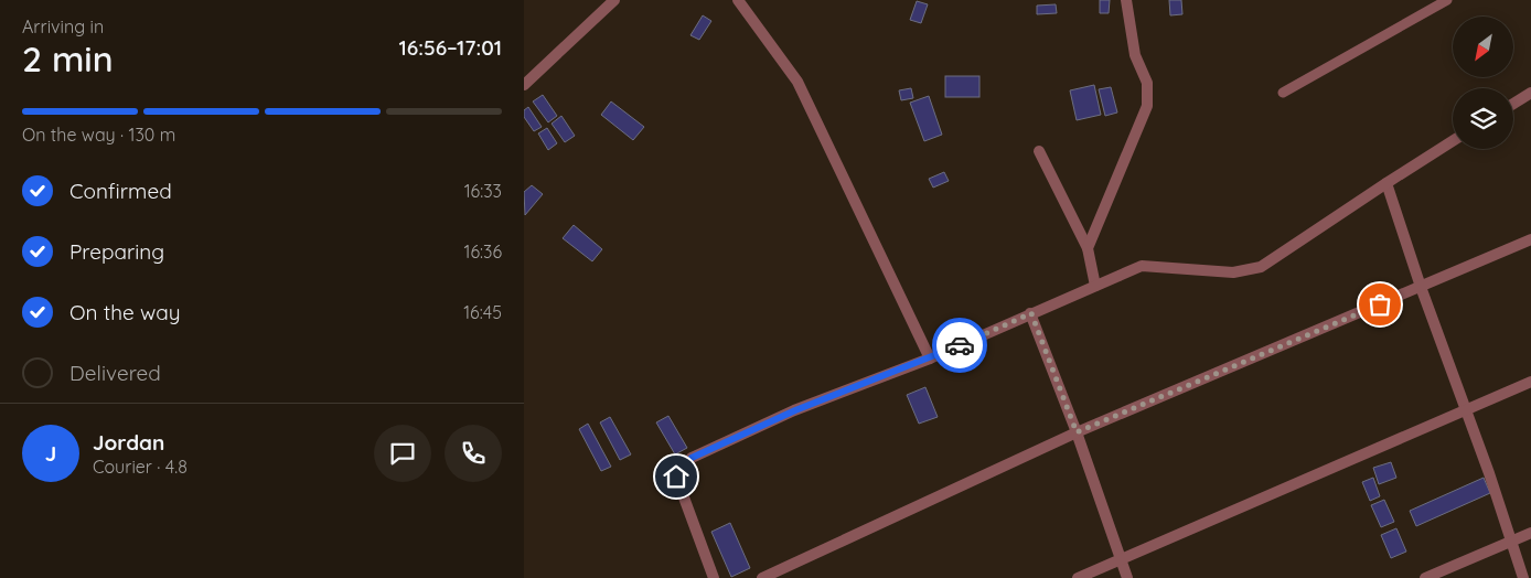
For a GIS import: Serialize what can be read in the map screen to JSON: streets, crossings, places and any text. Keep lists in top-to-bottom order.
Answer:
{
  "north": "bottom left",
  "page": {
    "heading": ["2 min", "Arriving in", "16:56–17:01"],
    "panel": ["Jordan", "Courier · 4.8"],
    "bar": "On the way · 130 m",
    "list": [
      ["Confirmed", "16:33"],
      ["Preparing", "16:36"],
      ["On the way", "16:45"],
      "Delivered"
    ],
    "round": "J"
  }
}
